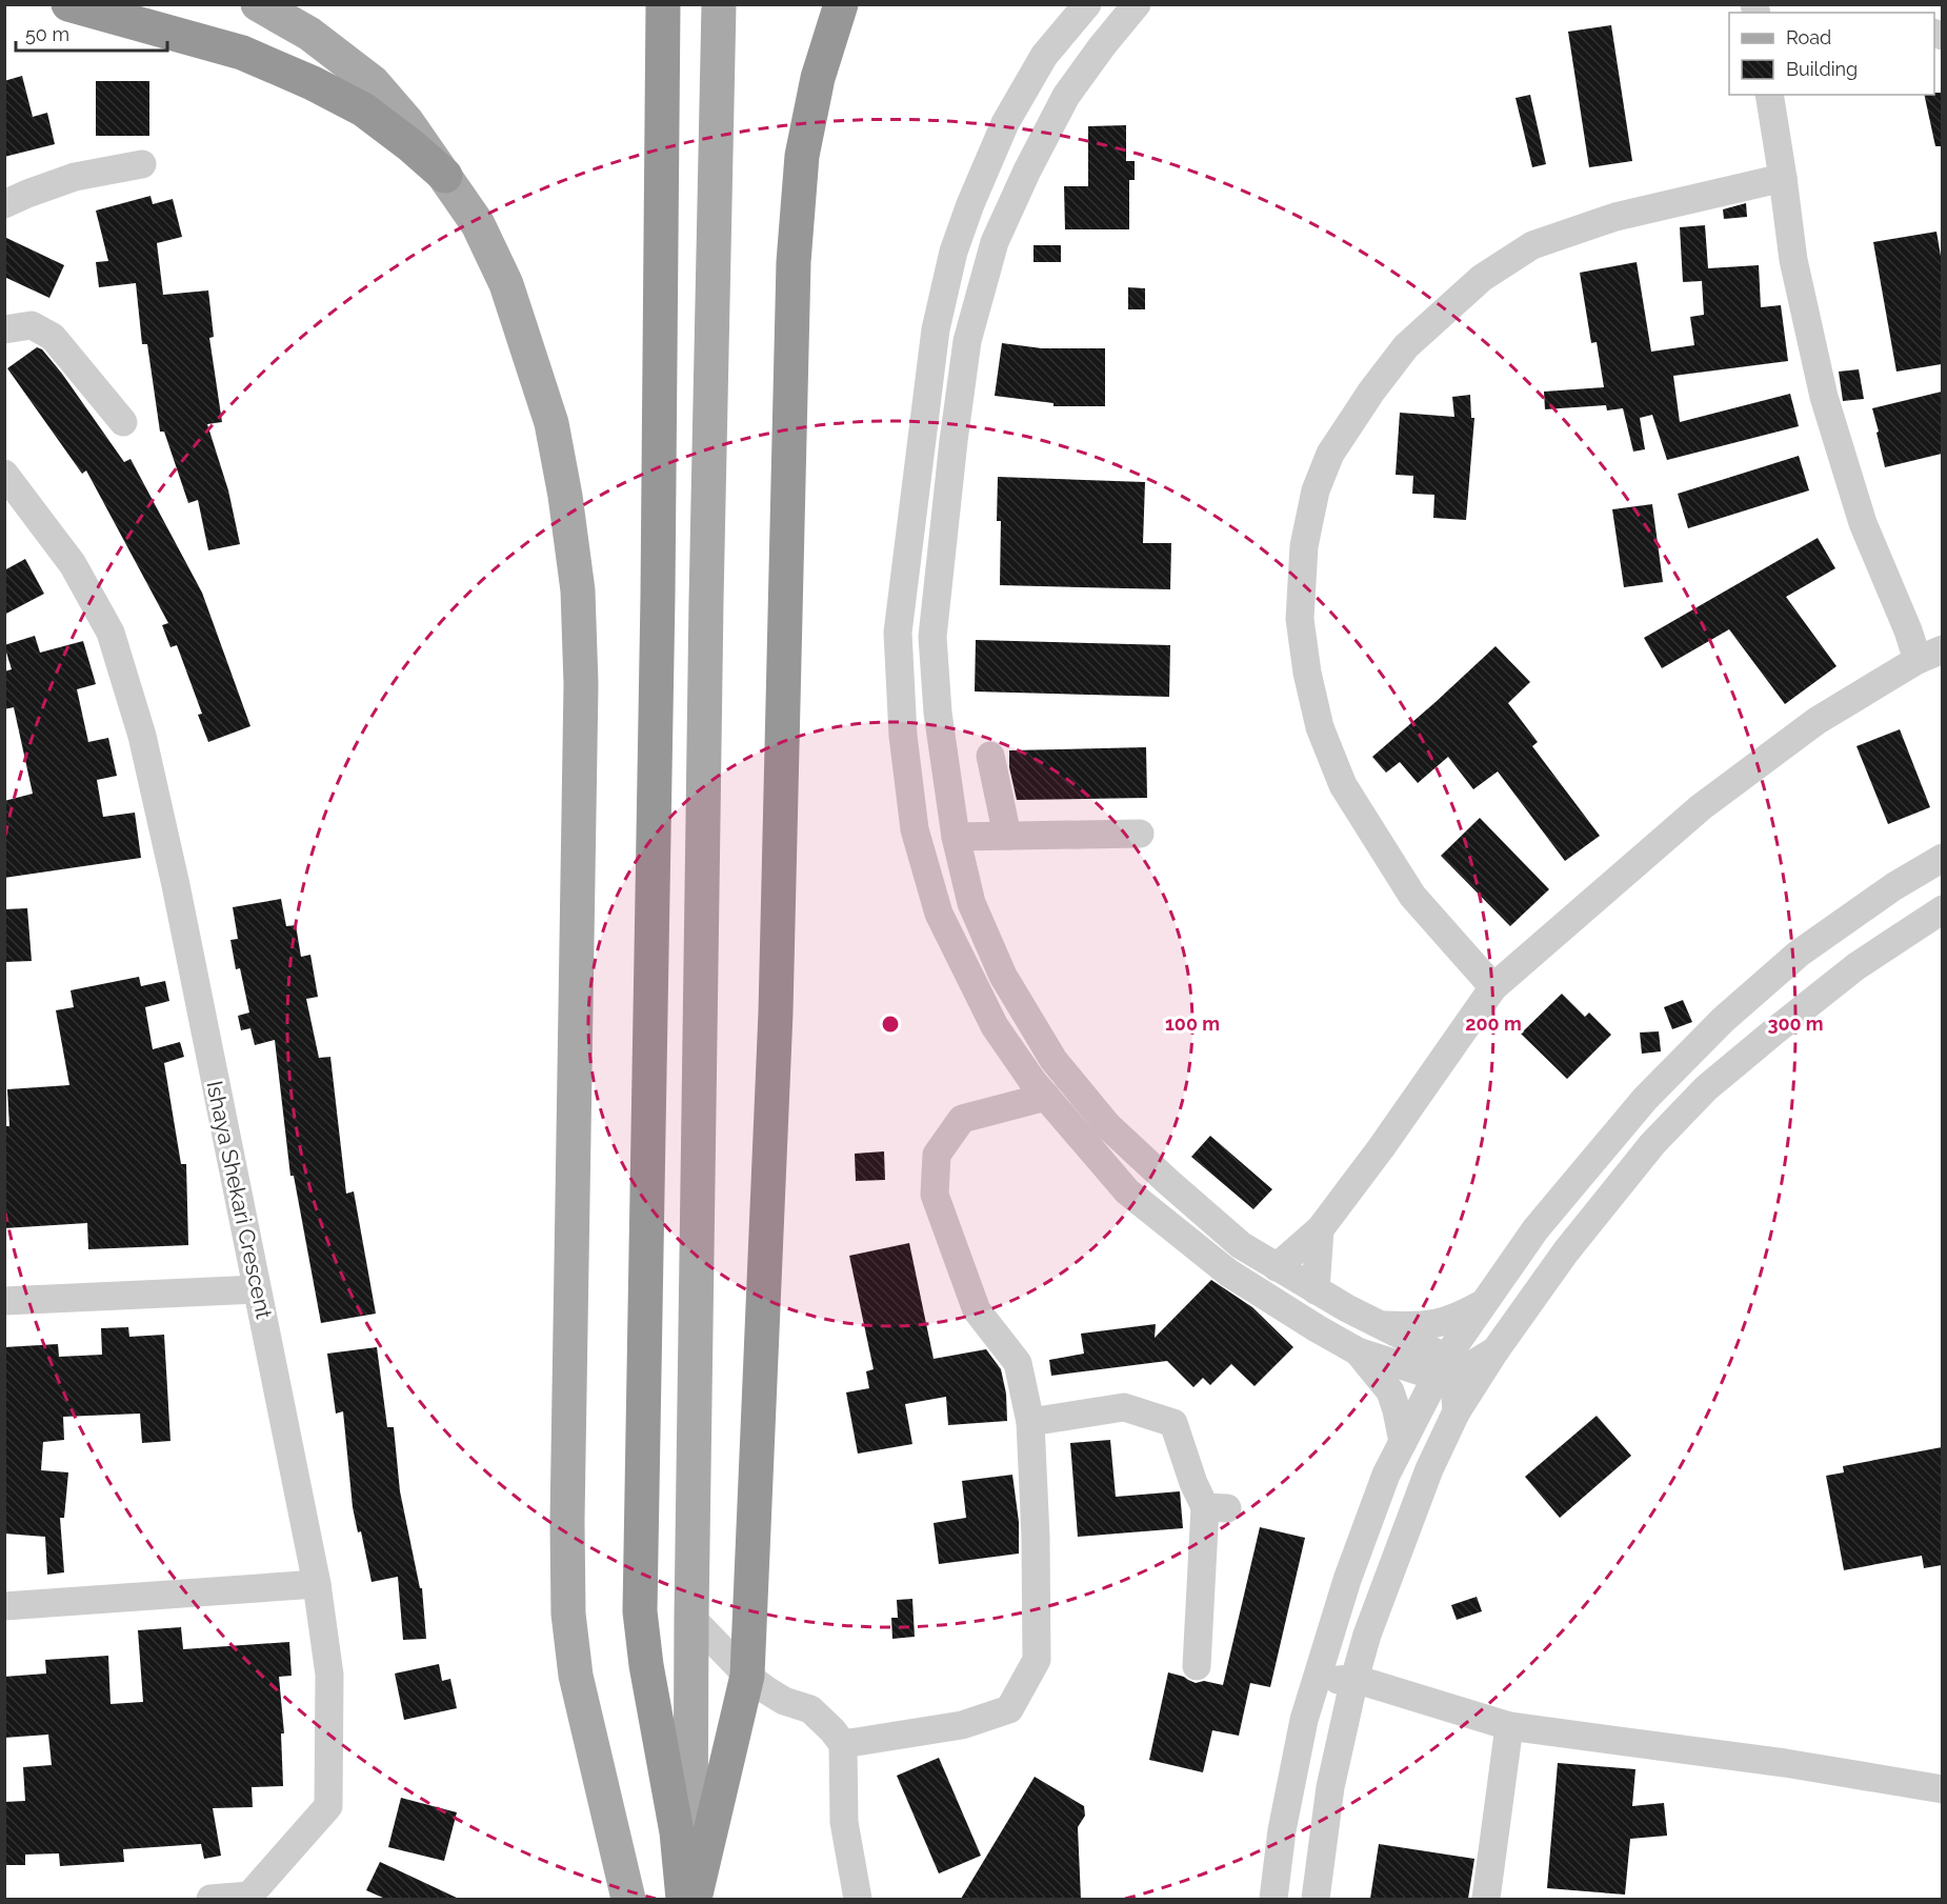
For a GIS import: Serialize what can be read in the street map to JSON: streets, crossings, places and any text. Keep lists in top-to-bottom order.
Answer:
{
  "streets": {
    "street": ["Ishaya Shekari Crescent"]
  },
  "legend": ["Road", "Building"],
  "scale_bar": "50 m",
  "rings": ["100 m", "200 m", "300 m"]
}
